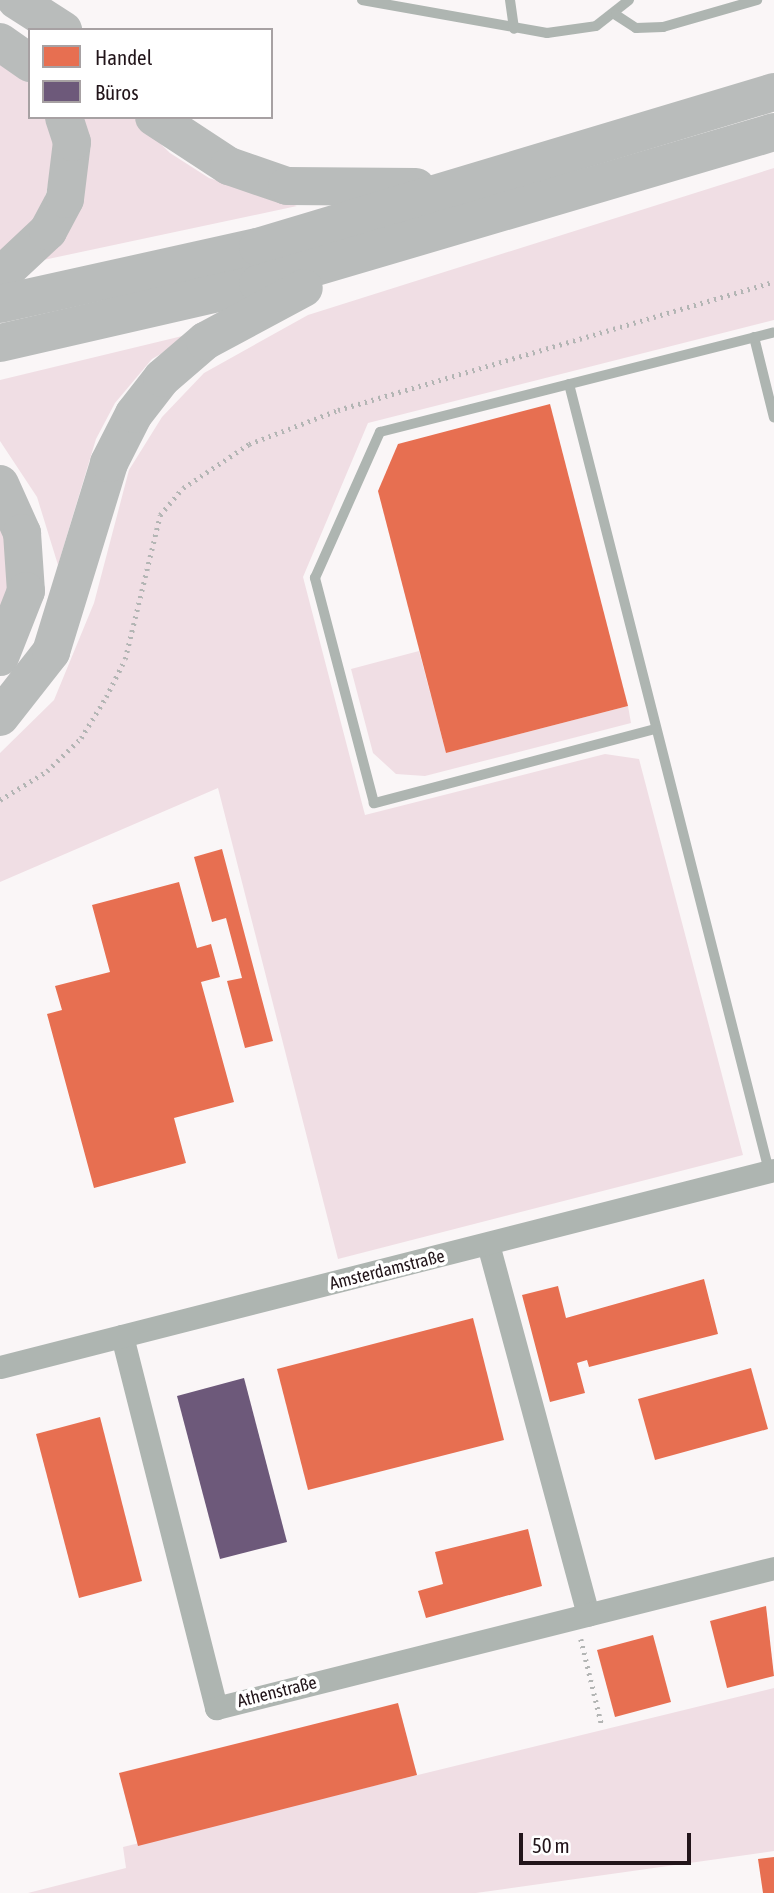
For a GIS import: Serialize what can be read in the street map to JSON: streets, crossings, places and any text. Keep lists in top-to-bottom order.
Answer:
{
  "streets": {
    "street": ["Amsterdamstraße", "Athenstraße"]
  },
  "crossings": [
    ["Amsterdamstraße", "Athenstraße"]
  ],
  "legend": ["Handel", "Büros"],
  "scale_bar": "50 m"
}
